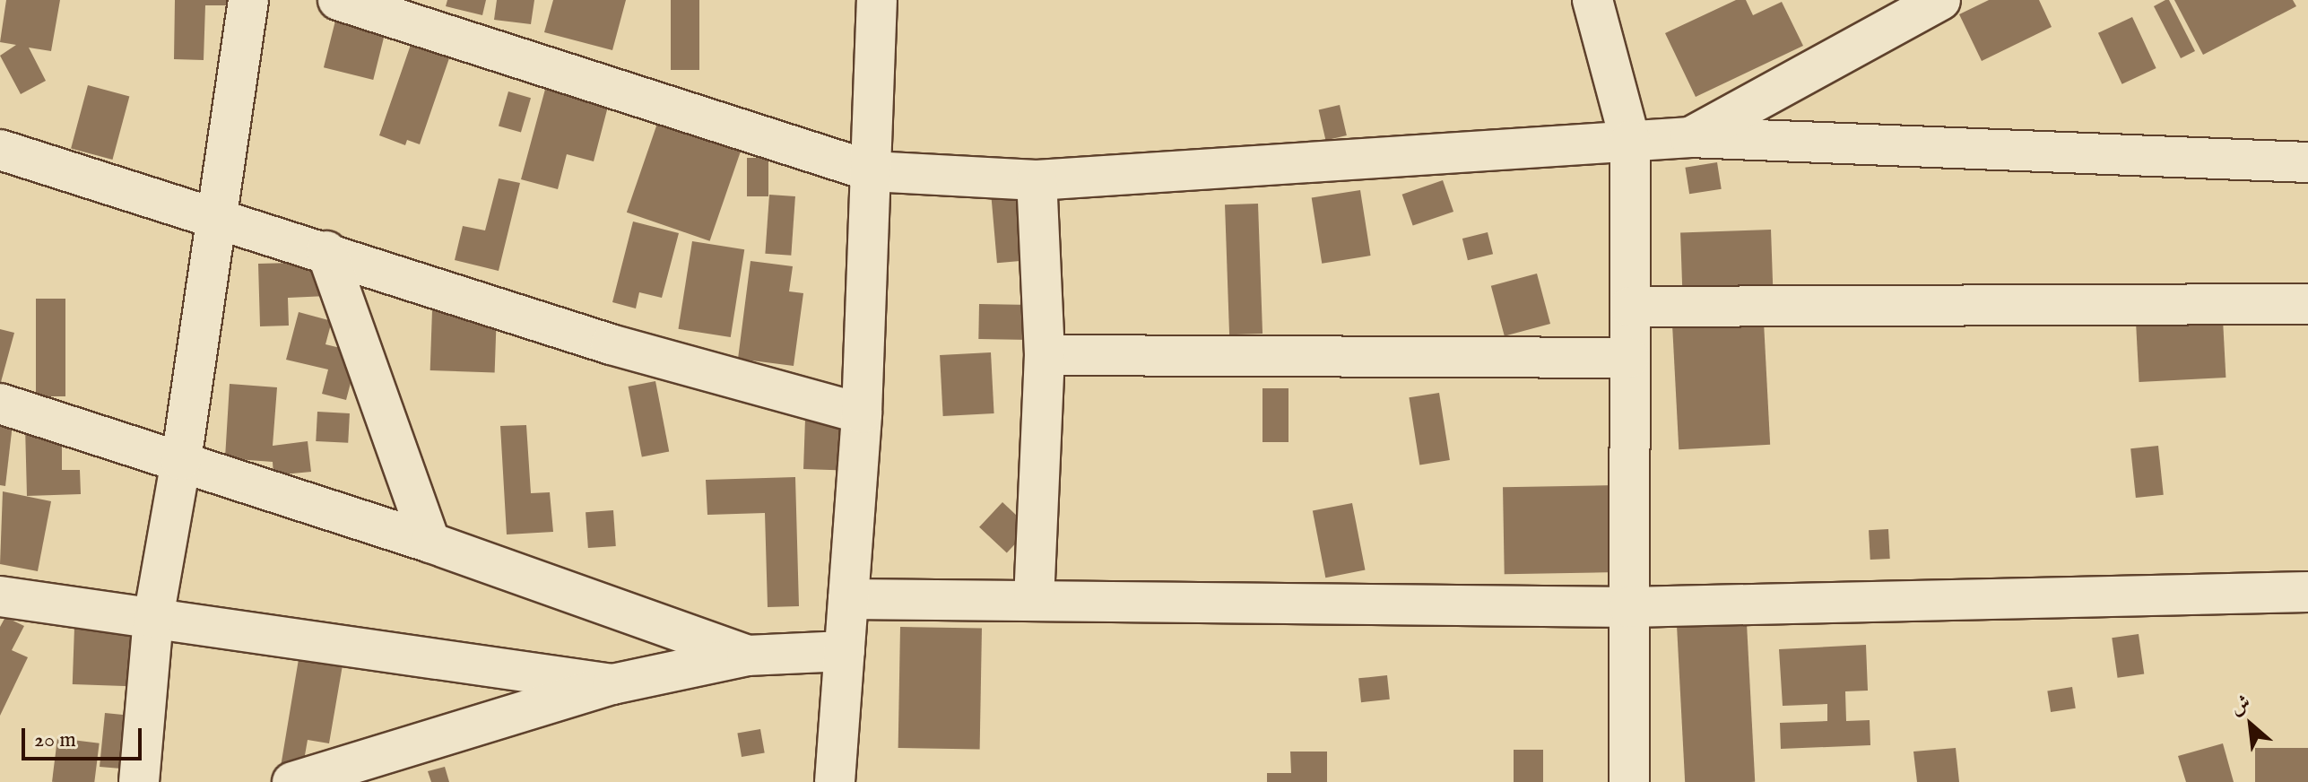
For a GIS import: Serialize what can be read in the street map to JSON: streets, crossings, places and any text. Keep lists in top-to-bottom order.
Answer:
{
  "scale_bar": "20 m",
  "north": "top left"
}
